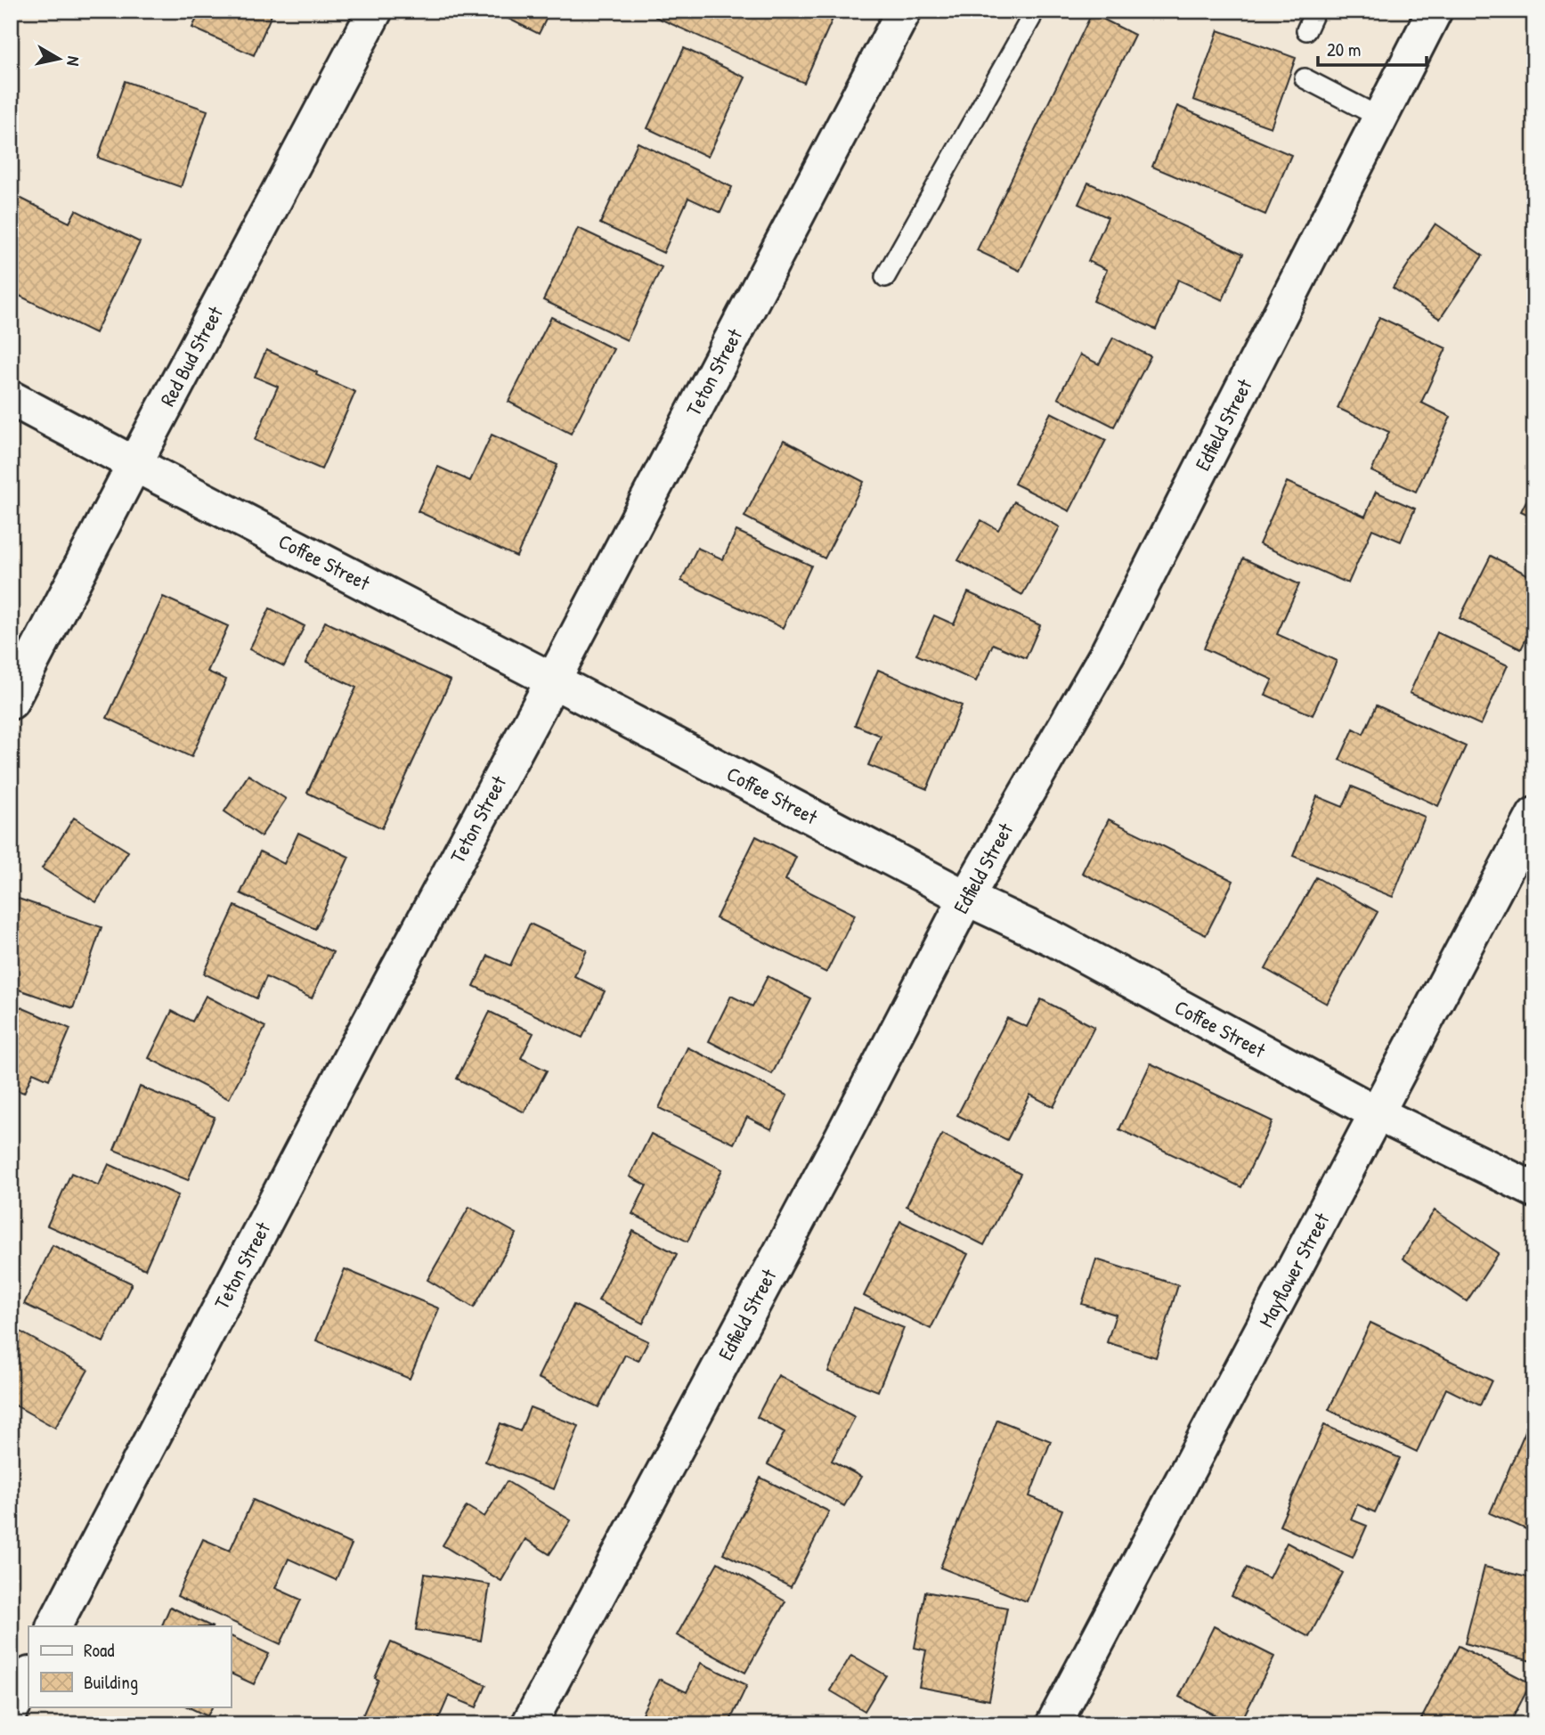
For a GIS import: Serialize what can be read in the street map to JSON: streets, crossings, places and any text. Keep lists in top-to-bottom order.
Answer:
{
  "streets": {
    "street": [
      "Red Bud Street",
      "Teton Street",
      "Edfield Street",
      "Coffee Street",
      "Mayflower Street"
    ]
  },
  "crossings": [
    ["Red Bud Street", "Coffee Street"],
    ["Teton Street", "Coffee Street"],
    ["Edfield Street", "Coffee Street"],
    ["Coffee Street", "Mayflower Street"]
  ],
  "legend": ["Road", "Building"],
  "scale_bar": "20 m",
  "north": "right"
}
